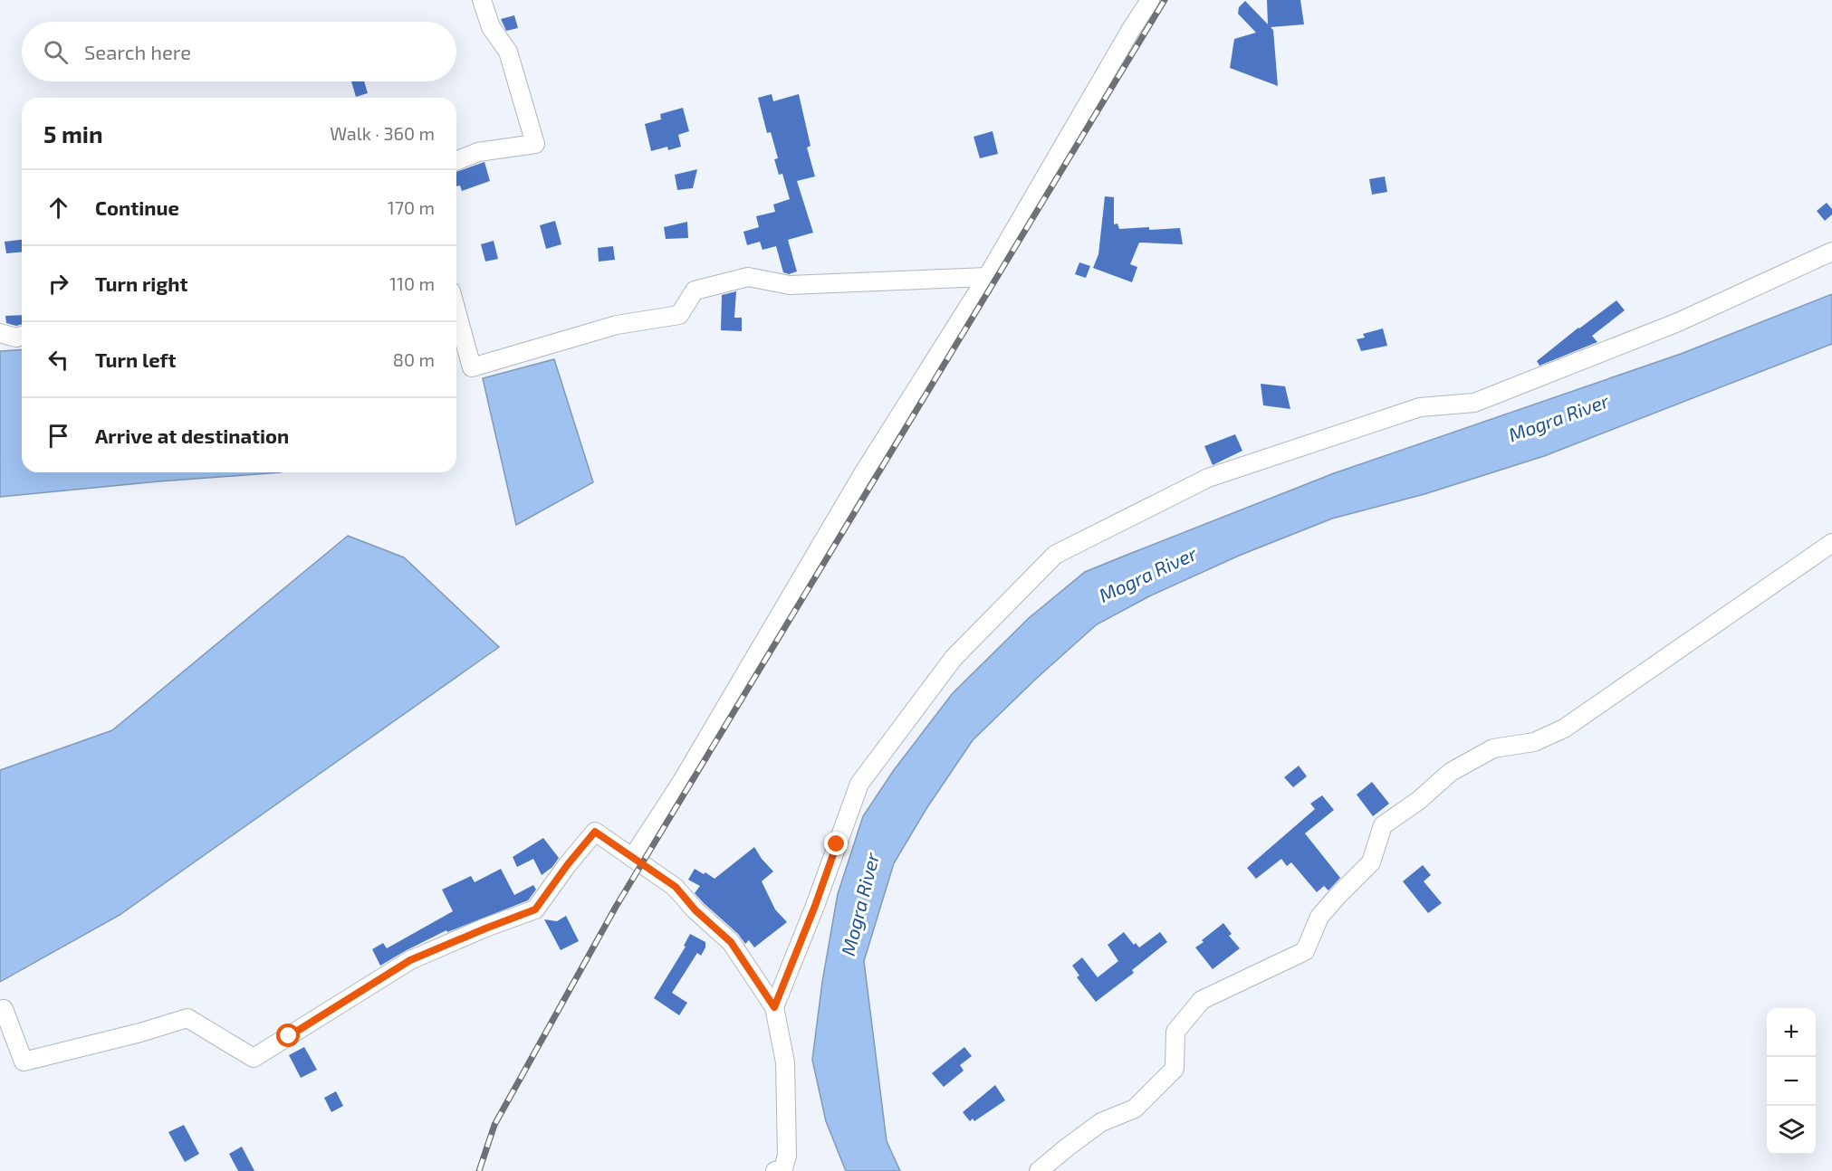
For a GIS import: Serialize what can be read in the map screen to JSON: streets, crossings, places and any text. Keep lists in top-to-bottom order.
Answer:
{
  "water": ["Mogra River"],
  "page": {
    "search": "Search here",
    "heading": ["5 min", "Walk · 360 m"],
    "list": [
      ["Continue", "170 m"],
      ["Turn right", "110 m"],
      ["Turn left", "80 m"],
      "Arrive at destination"
    ],
    "map_buttons": ["+", "−"]
  }
}
